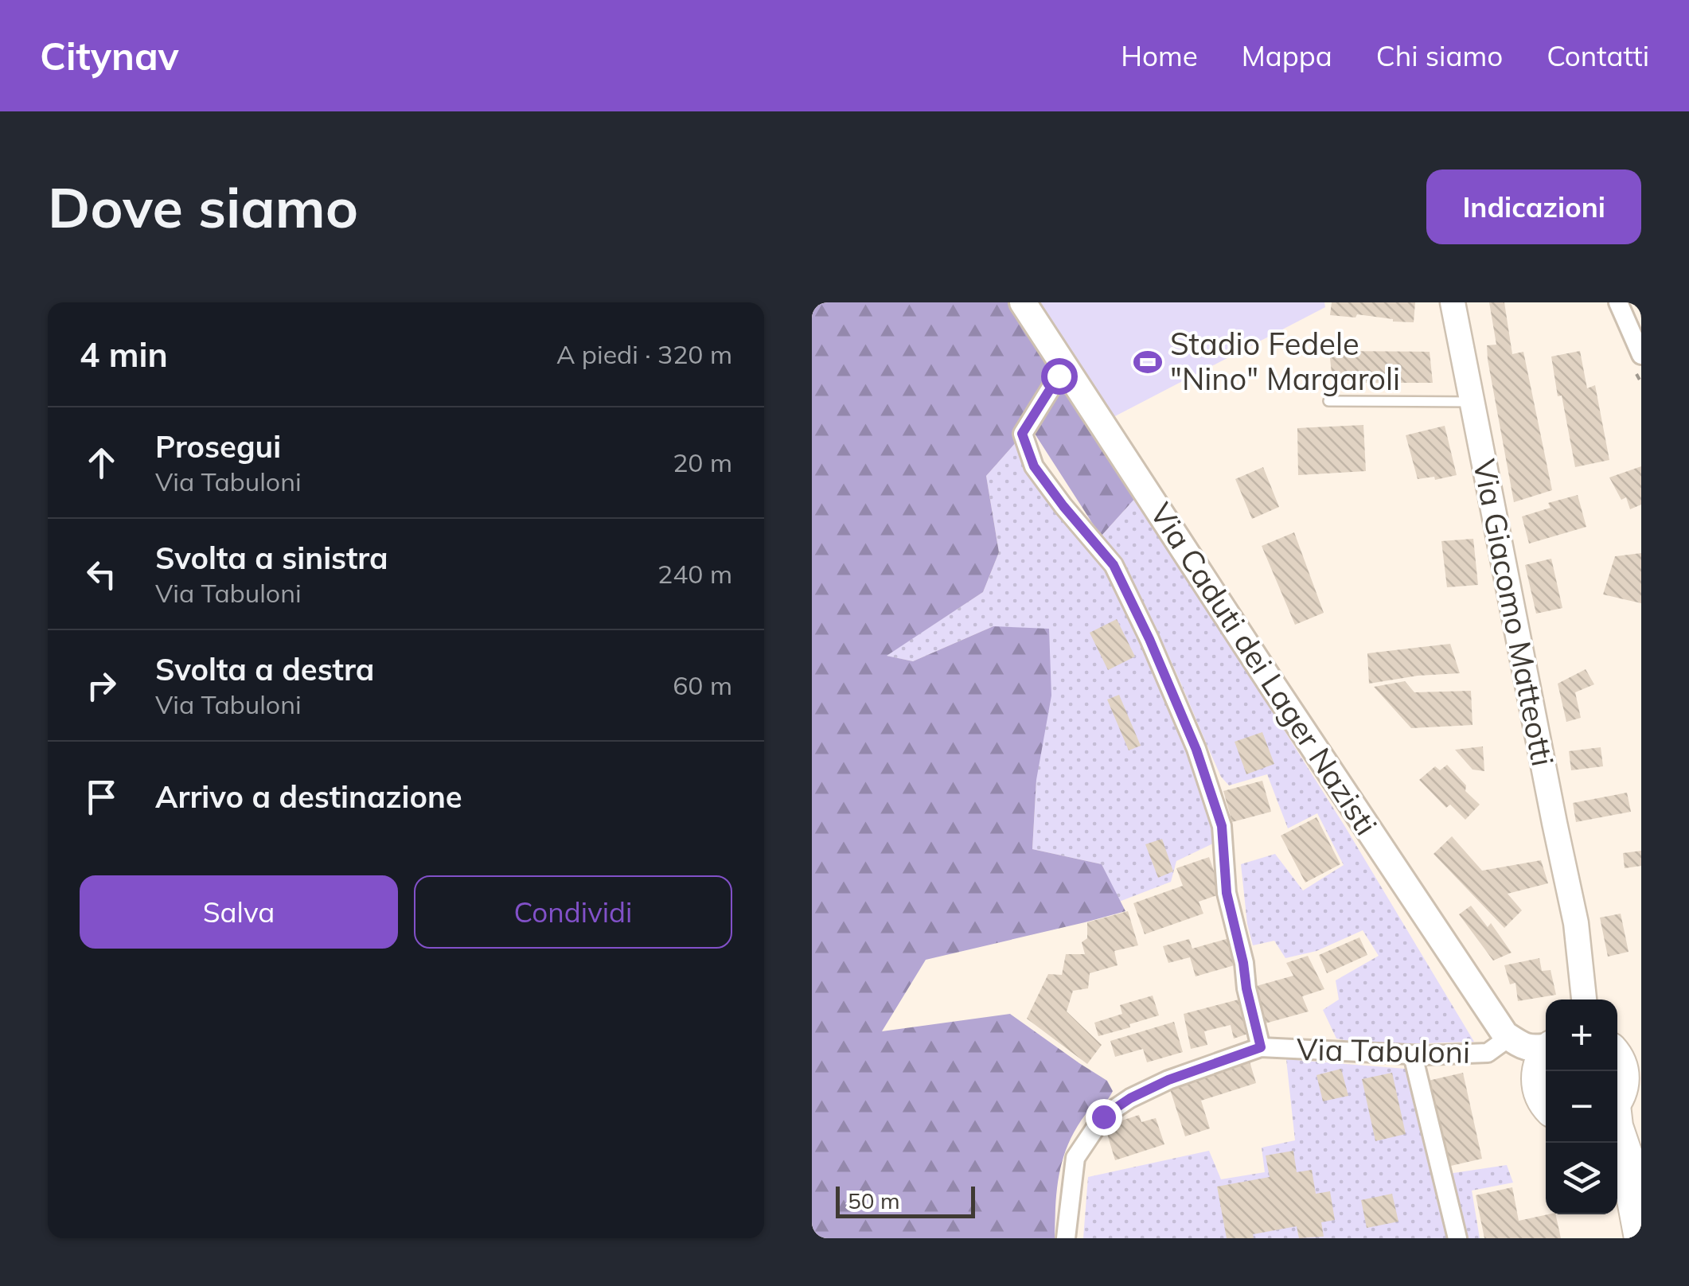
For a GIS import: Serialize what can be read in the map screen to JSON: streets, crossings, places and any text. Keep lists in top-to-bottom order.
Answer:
{
  "streets": {
    "main road": ["Via Caduti dei Lager Nazisti"],
    "street": ["Via Giacomo Matteotti", "Via Tabuloni"]
  },
  "crossings": [
    ["Via Caduti dei Lager Nazisti", "Via Tabuloni"]
  ],
  "places": {
    "sports": ["Stadio Fedele \"Nino\" Margaroli"]
  },
  "scale_bar": "50 m",
  "page": {
    "header": "Citynav",
    "nav": [
      "Home",
      "Mappa",
      "Chi siamo",
      "Contatti"
    ],
    "buttons": [
      "Indicazioni",
      ["Salva", "Condividi"]
    ],
    "title": "Dove siamo",
    "heading": ["4 min", "A piedi · 320 m"],
    "list": [
      ["Prosegui", "Via Tabuloni", "20 m"],
      ["Svolta a sinistra", "Via Tabuloni", "240 m"],
      ["Svolta a destra", "Via Tabuloni", "60 m"],
      "Arrivo a destinazione"
    ],
    "map_buttons": ["+", "−"],
    "scale": "50 m"
  }
}
